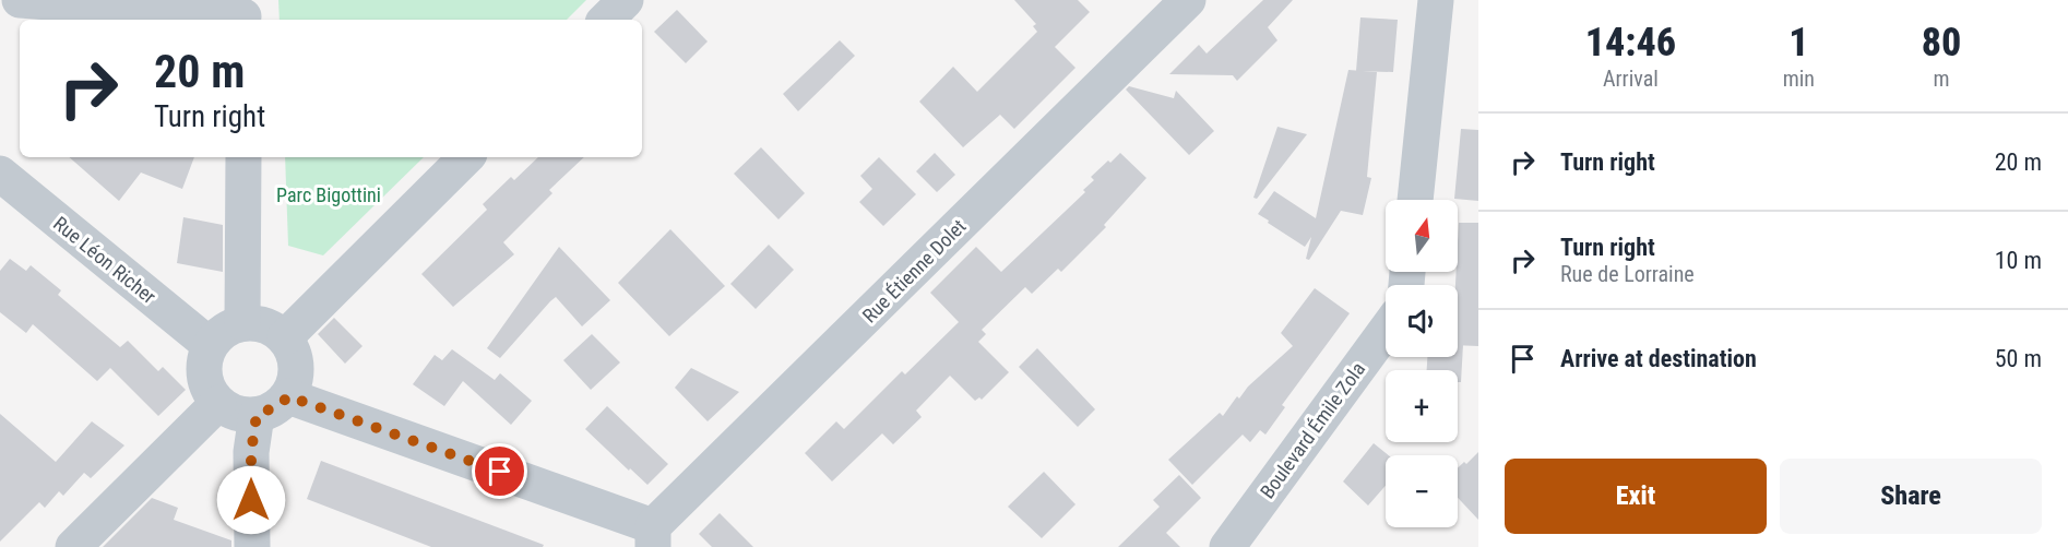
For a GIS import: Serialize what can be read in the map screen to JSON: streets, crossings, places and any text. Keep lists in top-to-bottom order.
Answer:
{
  "streets": {
    "street": ["Rue Léon Richer", "Rue Étienne Dolet", "Boulevard Émile Zola"]
  },
  "parks": ["Parc Bigottini"],
  "north": "top",
  "page": {
    "eta": [
      "14:46",
      "Arrival",
      "1",
      "min",
      "80",
      "m"
    ],
    "turn": ["20 m", "Turn right"],
    "list": [
      {
        "name": "Turn right",
        "value": "20 m"
      },
      {
        "name": "Turn right",
        "note": "Rue de Lorraine",
        "value": "10 m"
      },
      {
        "name": "Arrive at destination",
        "value": "50 m"
      }
    ],
    "map_buttons": ["+", "−"],
    "buttons": ["Exit", "Share"]
  }
}
